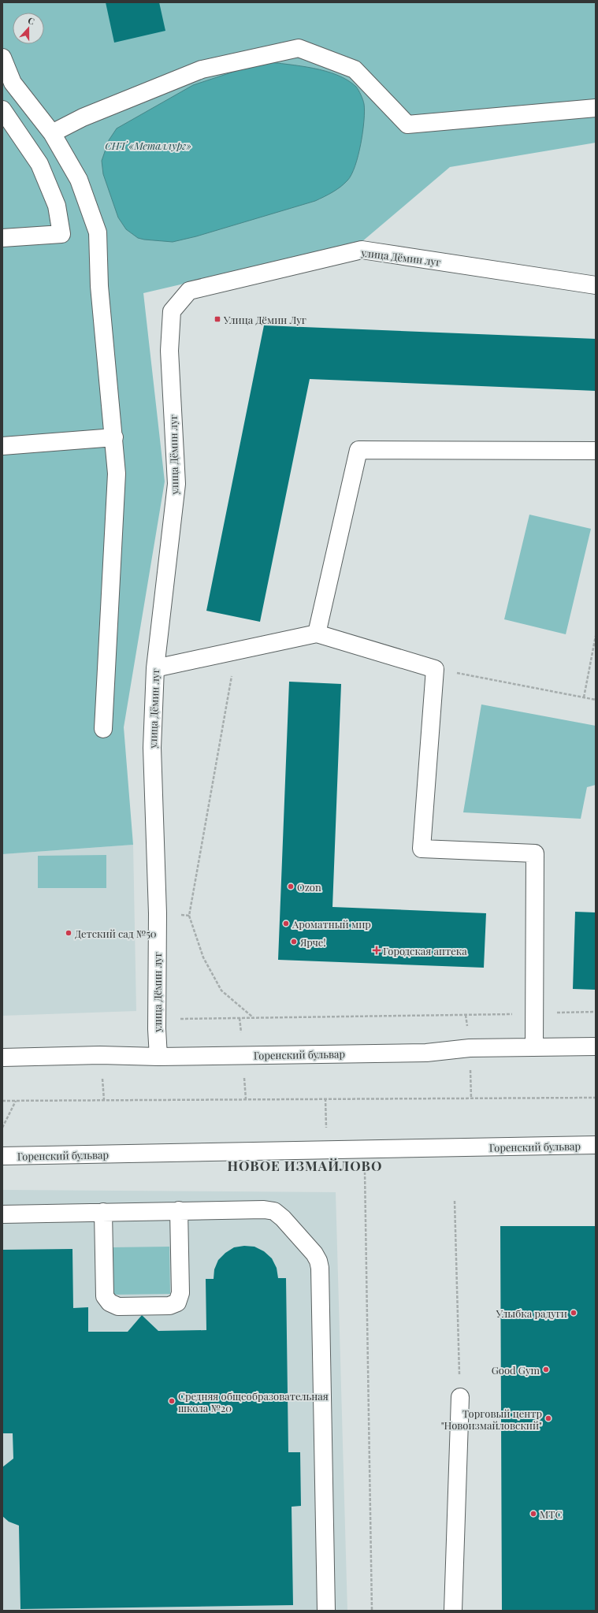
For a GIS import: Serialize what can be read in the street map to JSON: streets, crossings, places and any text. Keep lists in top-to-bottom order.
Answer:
{
  "streets": {
    "street": ["улица Дёмин луг", "Горенский бульвар"]
  },
  "crossings": [
    ["улица Дёмин луг", "Горенский бульвар"]
  ],
  "districts": ["НОВОЕ ИЗМАЙЛОВО"],
  "parks": ["СНТ «Металлург»"],
  "places": {
    "transit": ["Улица Дёмин Луг"],
    "other": [
      "Ozon",
      "Ароматный мир",
      "Детский сад №50",
      "Ярче!",
      "Улыбка радуги",
      "Good Gym",
      "Средняя общеобразовательная школа №20",
      "Торговый центр \"Новоизмайловский\"",
      "МТС"
    ],
    "health": ["Городская аптека"]
  },
  "north": "top"
}
